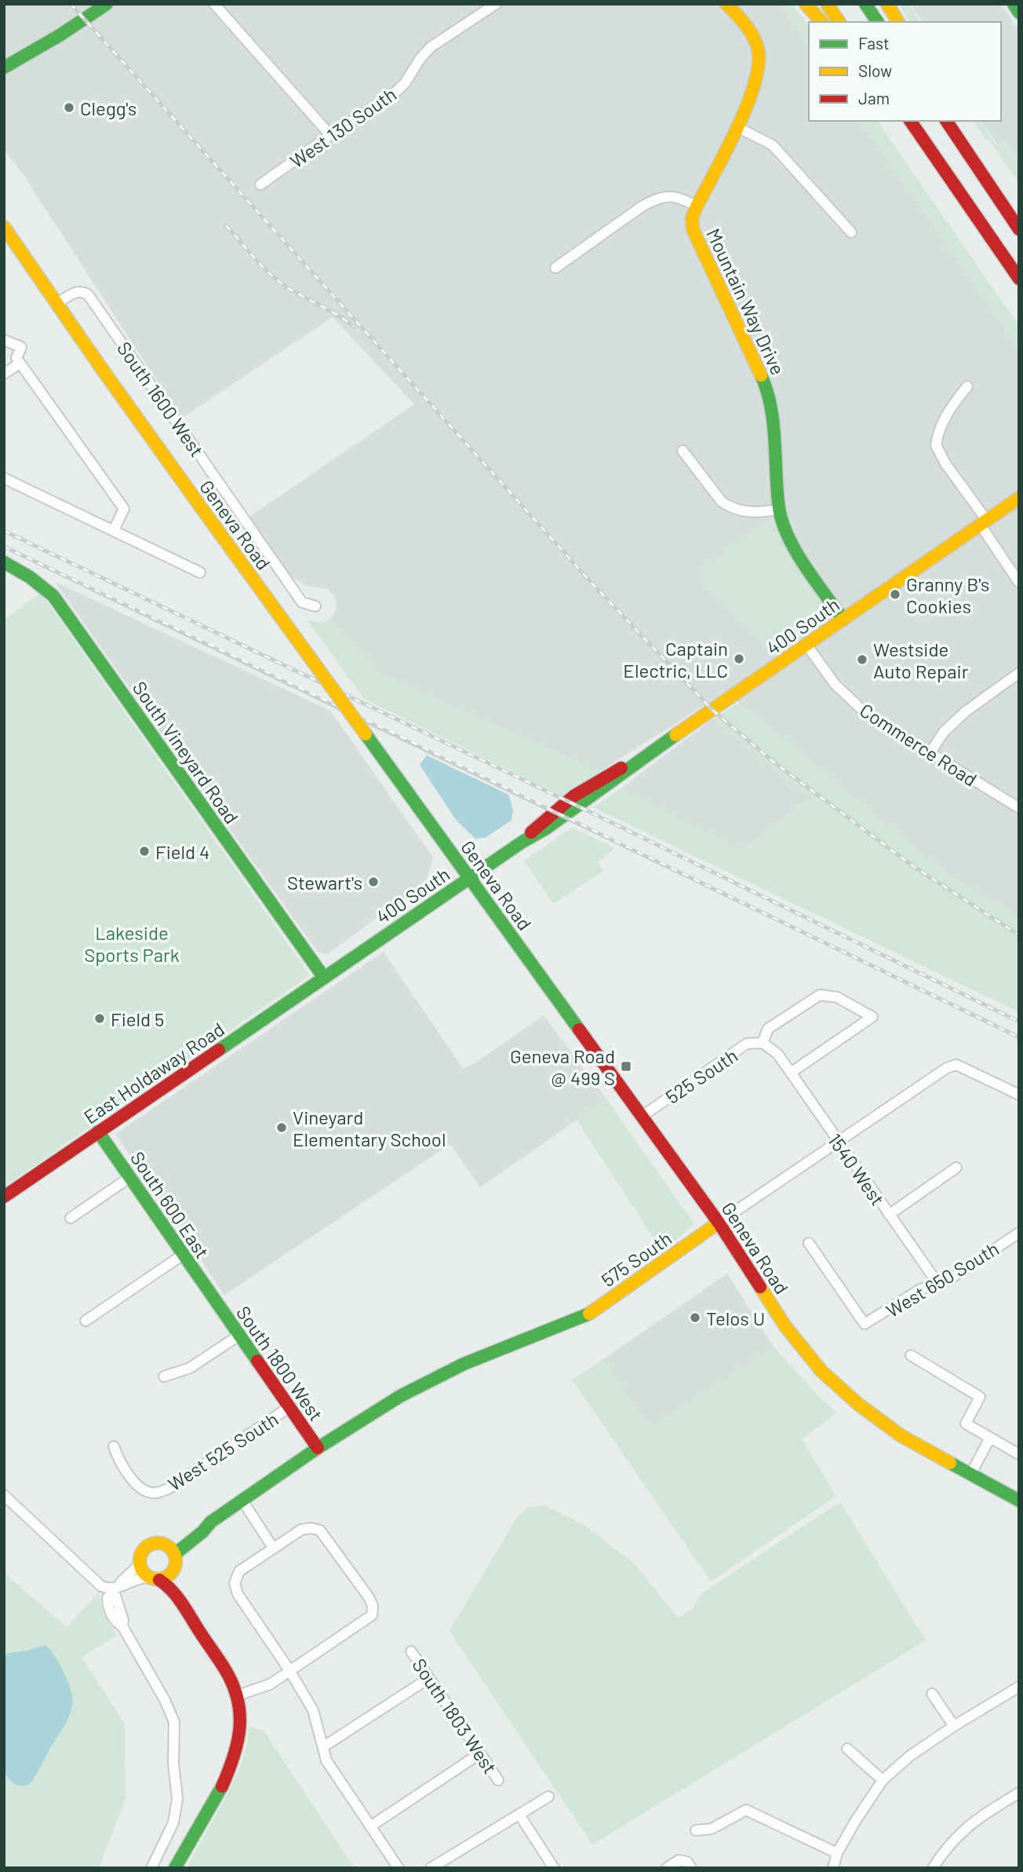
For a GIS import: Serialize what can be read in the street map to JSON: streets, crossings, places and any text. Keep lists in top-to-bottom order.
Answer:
{
  "streets": {
    "main road": [
      "Mountain Way Drive",
      "Geneva Road",
      "400 South",
      "South Vineyard Road",
      "East Holdaway Road",
      "South 600 East",
      "575 South",
      "South 1800 West"
    ],
    "street": [
      "West 130 South",
      "South 1600 West",
      "Commerce Road",
      "525 South",
      "1540 West",
      "West 650 South",
      "West 525 South",
      "South 1803 West"
    ]
  },
  "crossings": [
    ["Mountain Way Drive", "400 South"],
    ["South 1600 West", "Geneva Road"],
    ["Geneva Road", "400 South"],
    ["Geneva Road", "525 South"],
    ["Geneva Road", "575 South"],
    ["400 South", "Commerce Road"],
    ["400 South", "South Vineyard Road"],
    ["400 South", "East Holdaway Road"],
    ["South Vineyard Road", "East Holdaway Road"],
    ["East Holdaway Road", "South 600 East"],
    ["525 South", "1540 West"],
    ["1540 West", "575 South"],
    ["1540 West", "West 650 South"],
    ["South 600 East", "South 1800 West"],
    ["575 South", "South 1800 West"],
    ["South 1800 West", "West 525 South"]
  ],
  "parks": ["Lakeside Sports Park"],
  "places": {
    "other": [
      "Clegg's",
      "Granny B's Cookies",
      "Captain Electric, LLC",
      "Westside Auto Repair",
      "Field 4",
      "Stewart's",
      "Field 5",
      "Vineyard Elementary School",
      "Telos U"
    ],
    "transit": ["Geneva Road @ 499 S"]
  },
  "legend": ["Fast", "Slow", "Jam"]
}
